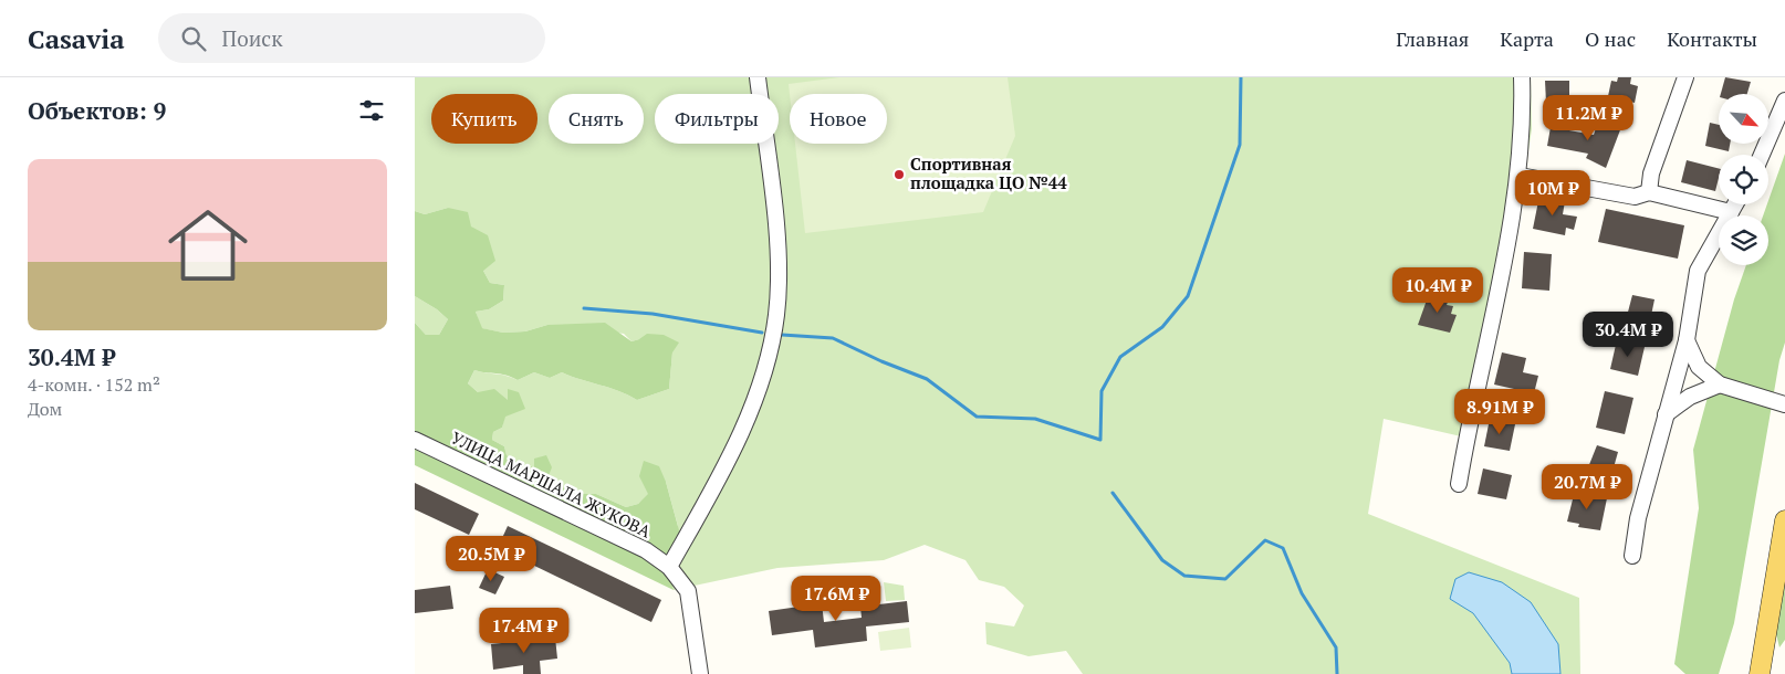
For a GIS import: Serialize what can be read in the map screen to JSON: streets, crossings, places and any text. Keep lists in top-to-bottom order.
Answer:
{
  "streets": {
    "street": ["УЛИЦА МАРШАЛА ЖУКОВА"]
  },
  "places": ["Спортивная площадка ЦО №44"],
  "north": "bottom right",
  "page": {
    "header": "Casavia",
    "search": "Поиск",
    "nav": [
      "Главная",
      "Карта",
      "О нас",
      "Контакты"
    ],
    "heading": "Объектов: 9",
    "chip": [
      "Купить",
      "Снять",
      "Фильтры",
      "Новое"
    ],
    "price": [
      "11.2M ₽",
      "10M ₽",
      "10.4M ₽",
      "30.4M ₽",
      "8.91M ₽",
      "20.7M ₽",
      "20.5M ₽",
      "17.6M ₽",
      "17.4M ₽"
    ],
    "list": [
      {
        "name": "30.4M ₽",
        "note": "4-комн. · 152 m² · Дом"
      }
    ]
  }
}
